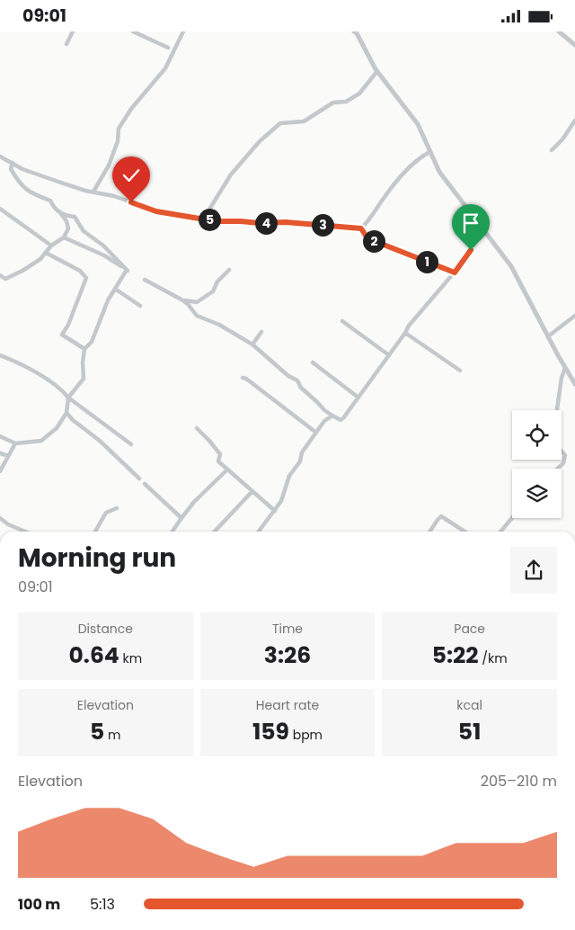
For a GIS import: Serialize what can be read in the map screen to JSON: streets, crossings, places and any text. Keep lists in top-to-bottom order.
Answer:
{
  "page": {
    "status": "09:01",
    "pins": [
      "5",
      "4",
      "3",
      "2",
      "1"
    ],
    "heading": ["Morning run", "09:01"],
    "stats": [
      ["Distance", "0.64 km"],
      ["Time", "3:26"],
      ["Pace", "5:22 /km"],
      ["Elevation", "5 m"],
      ["Heart rate", "159 bpm"],
      ["kcal", "51"]
    ],
    "chart": ["Elevation", "205–210 m"],
    "list": [
      {
        "name": "100 m",
        "note": "5:13"
      }
    ]
  }
}
